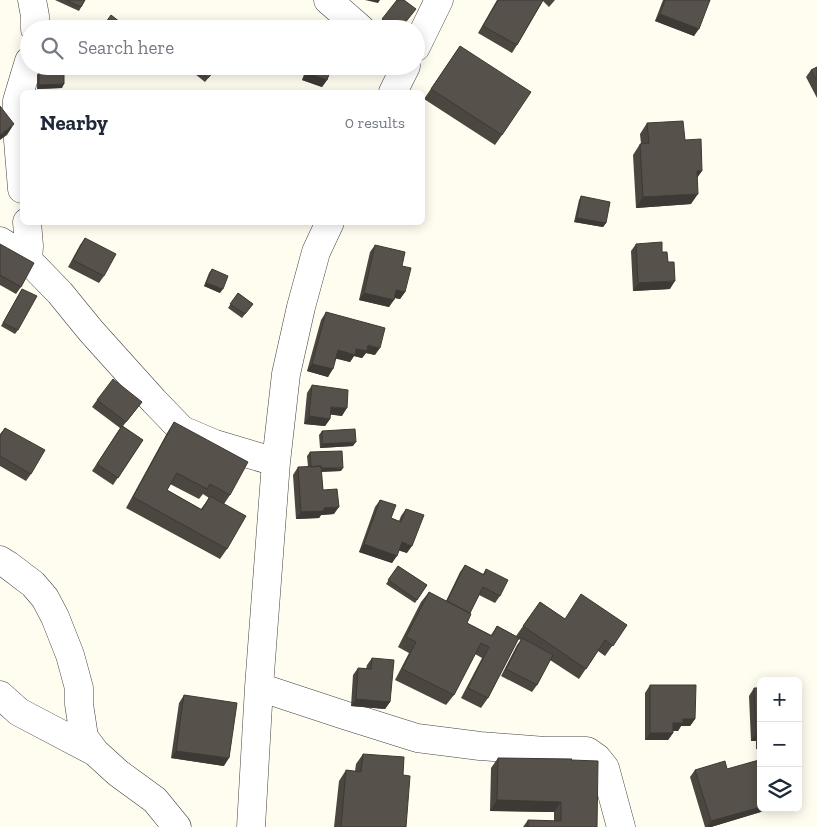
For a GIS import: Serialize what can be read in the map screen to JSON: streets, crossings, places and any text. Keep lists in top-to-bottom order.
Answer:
{
  "page": {
    "search": "Search here",
    "heading": ["Nearby", "0 results"],
    "map_buttons": ["+", "−"]
  }
}
